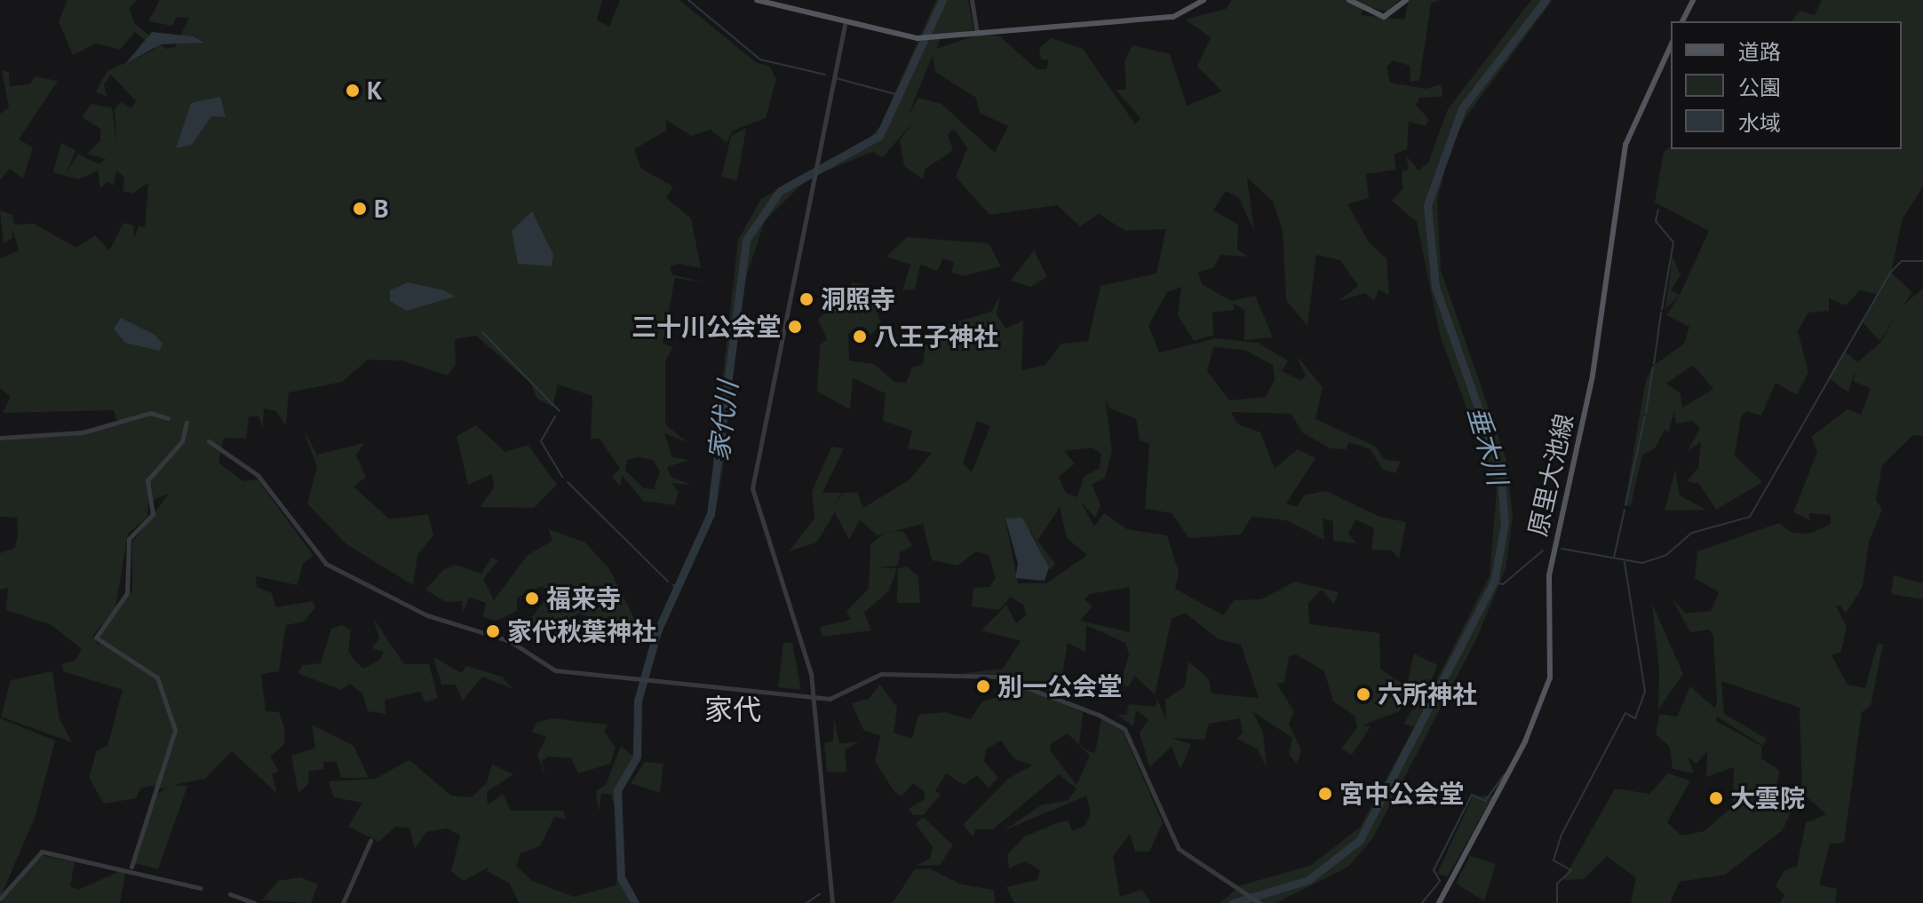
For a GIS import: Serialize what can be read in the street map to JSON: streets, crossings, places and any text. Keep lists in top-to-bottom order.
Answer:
{
  "streets": {
    "main road": ["原里大池線"]
  },
  "districts": ["家代"],
  "water": ["家代川", "垂木川"],
  "places": [
    "K",
    "B",
    "洞照寺",
    "三十川公会堂",
    "八王子神社",
    "福来寺",
    "家代秋葉神社",
    "別一公会堂",
    "六所神社",
    "宮中公会堂",
    "大雲院"
  ],
  "legend": ["道路", "公園", "水域"]
}
